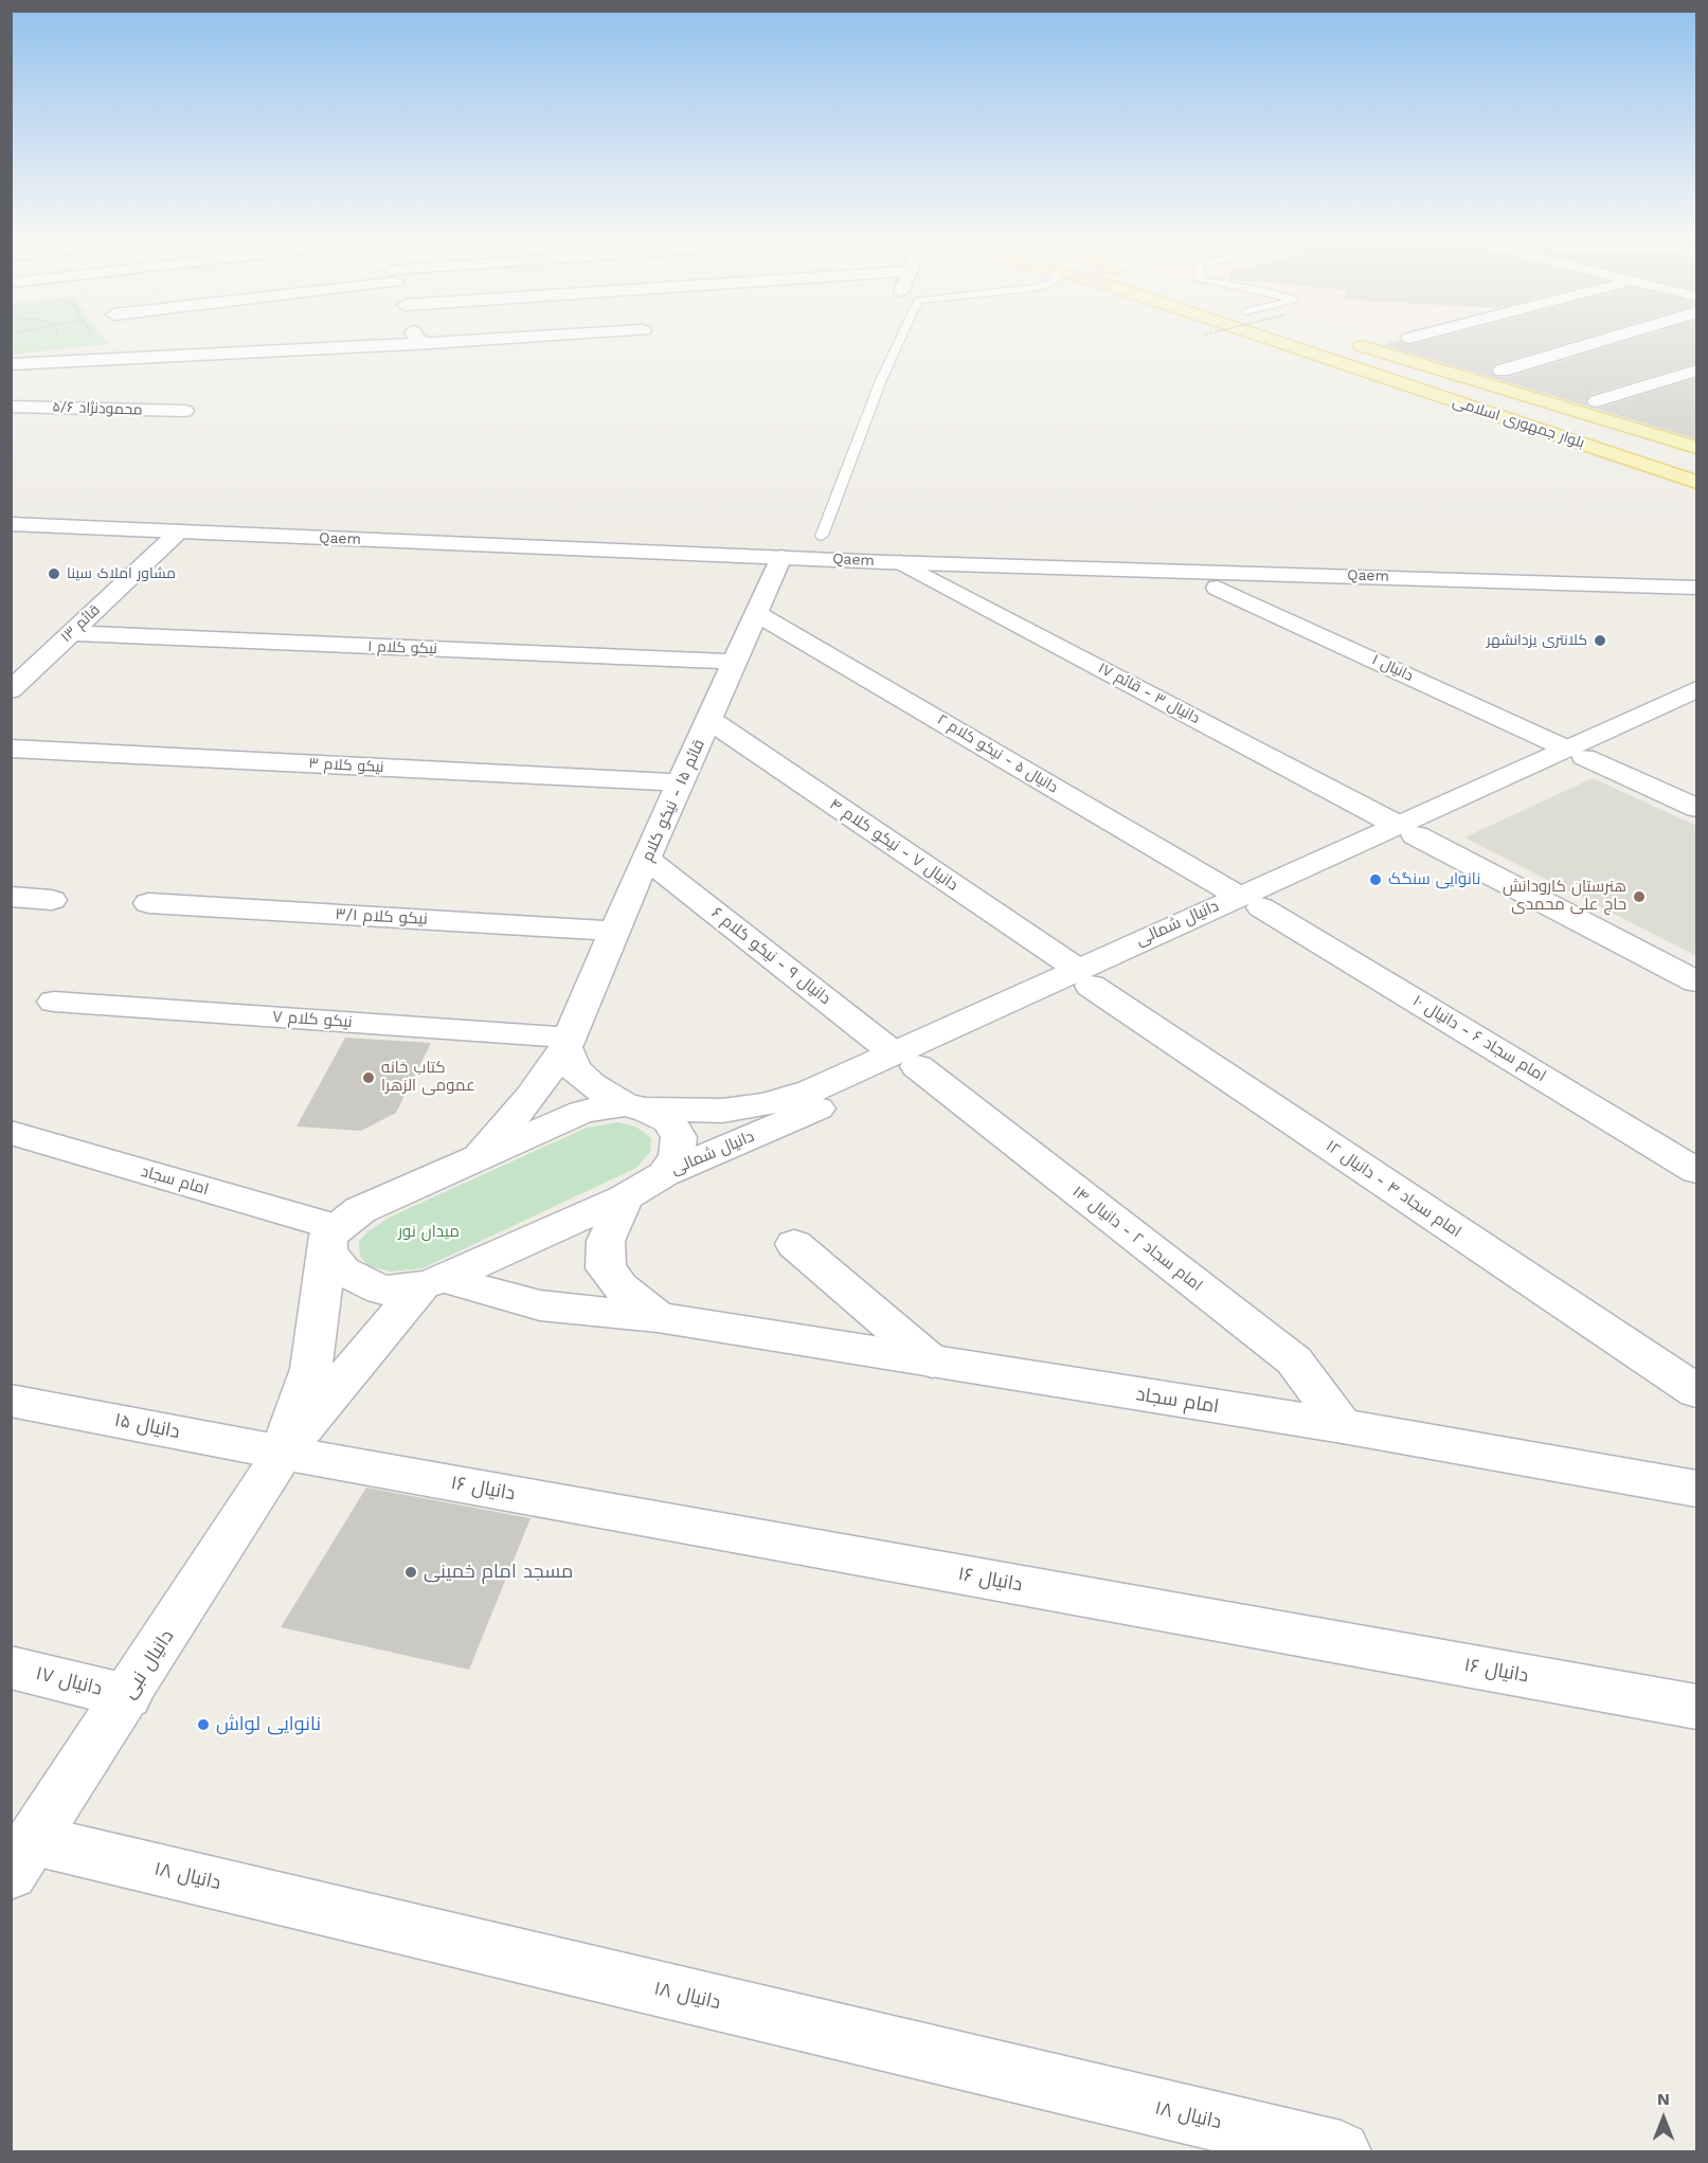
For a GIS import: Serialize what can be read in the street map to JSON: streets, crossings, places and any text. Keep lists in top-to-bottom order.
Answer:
{
  "streets": {
    "main road": ["بلوار جمهوری اسلامی"],
    "street": [
      "محمودنژاد ۵/۶",
      "Qaem",
      "قائم ۱۳",
      "نیکو کلام ۱",
      "دانیال ۱",
      "دانیال ۳ - قائم ۱۷",
      "دانیال ۵ - نیکو کلام ۲",
      "نیکو کلام ۳",
      "قائم ۱۵ - نیکو کلام",
      "دانیال ۷ - نیکو کلام ۴",
      "نیکو کلام ۳/۱",
      "دانیال شمالی",
      "دانیال ۹ - نیکو کلام ۶",
      "نیکو کلام ٧",
      "امام سجاد ۶ - دانیال ۱۰",
      "امام سجاد",
      "امام سجاد ۴ - دانیال ۱۲",
      "امام سجاد ۲ - دانیال ۱۴",
      "دانیال ۱۵",
      "دانیال ۱۶",
      "دانیال نبی",
      "دانیال ۱۷",
      "دانیال ۱۸"
    ]
  },
  "crossings": [
    ["Qaem", "قائم ۱۳"],
    ["Qaem", "دانیال ۳ - قائم ۱۷"],
    ["Qaem", "قائم ۱۵ - نیکو کلام"],
    ["قائم ۱۳", "نیکو کلام ۱"],
    ["نیکو کلام ۱", "قائم ۱۵ - نیکو کلام"],
    ["دانیال ۱", "دانیال شمالی"],
    ["دانیال ۳ - قائم ۱۷", "دانیال شمالی"],
    ["دانیال ۵ - نیکو کلام ۲", "قائم ۱۵ - نیکو کلام"],
    ["دانیال ۵ - نیکو کلام ۲", "دانیال شمالی"],
    ["دانیال ۵ - نیکو کلام ۲", "امام سجاد ۶ - دانیال ۱۰"],
    ["نیکو کلام ۳", "قائم ۱۵ - نیکو کلام"],
    ["قائم ۱۵ - نیکو کلام", "دانیال ۷ - نیکو کلام ۴"],
    ["قائم ۱۵ - نیکو کلام", "نیکو کلام ۳/۱"],
    ["قائم ۱۵ - نیکو کلام", "دانیال ۹ - نیکو کلام ۶"],
    ["قائم ۱۵ - نیکو کلام", "نیکو کلام ٧"],
    ["دانیال ۷ - نیکو کلام ۴", "دانیال شمالی"],
    ["دانیال ۷ - نیکو کلام ۴", "امام سجاد ۴ - دانیال ۱۲"],
    ["دانیال شمالی", "دانیال ۹ - نیکو کلام ۶"],
    ["دانیال شمالی", "امام سجاد ۶ - دانیال ۱۰"],
    ["دانیال شمالی", "امام سجاد ۴ - دانیال ۱۲"],
    ["دانیال شمالی", "امام سجاد ۲ - دانیال ۱۴"],
    ["دانیال ۹ - نیکو کلام ۶", "امام سجاد ۲ - دانیال ۱۴"],
    ["امام سجاد", "امام سجاد ۲ - دانیال ۱۴"],
    ["امام سجاد", "دانیال نبی"],
    ["دانیال ۱۵", "دانیال ۱۶"],
    ["دانیال ۱۵", "دانیال نبی"],
    ["دانیال ۱۶", "دانیال نبی"],
    ["دانیال نبی", "دانیال ۱۷"],
    ["دانیال نبی", "دانیال ۱۸"]
  ],
  "parks": ["میدان نور"],
  "places": [
    "مشاور املاک سینا",
    "کلانتری یزدانشهر",
    "نانوایی سنگک",
    "هنرستان کارودانش حاج علی محمدی",
    "کتاب خانه عمومی الزهرا",
    "مسجد امام خمینی",
    "نانوایی لواش"
  ],
  "north": "top"
}
